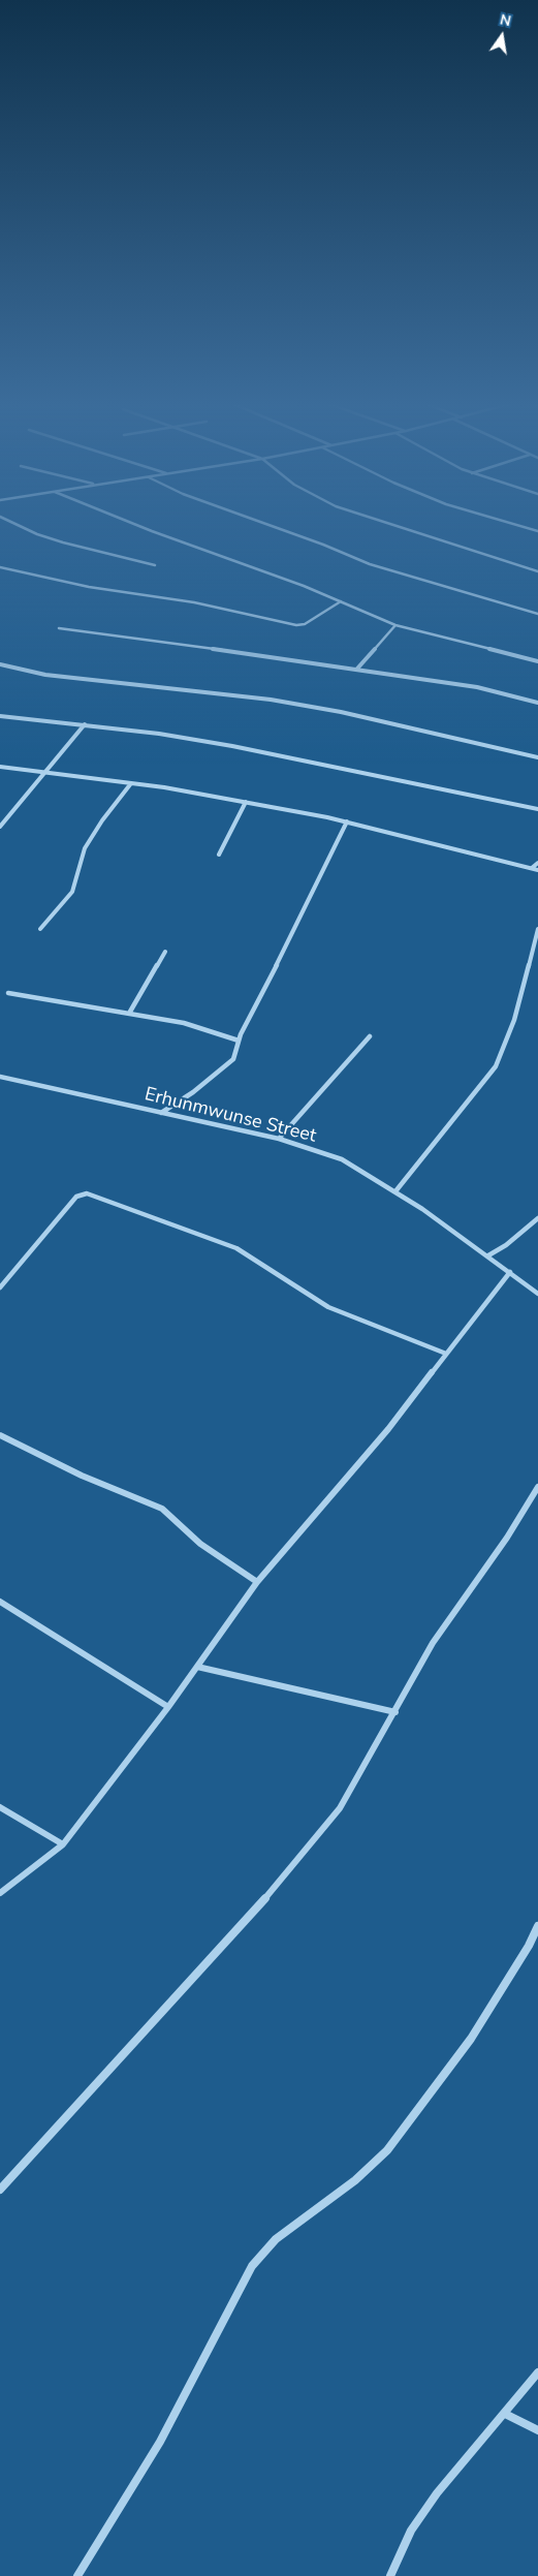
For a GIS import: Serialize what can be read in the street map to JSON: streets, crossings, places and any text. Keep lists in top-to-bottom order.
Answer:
{
  "streets": {
    "street": ["Erhunmwunse Street"]
  },
  "north": "top"
}
